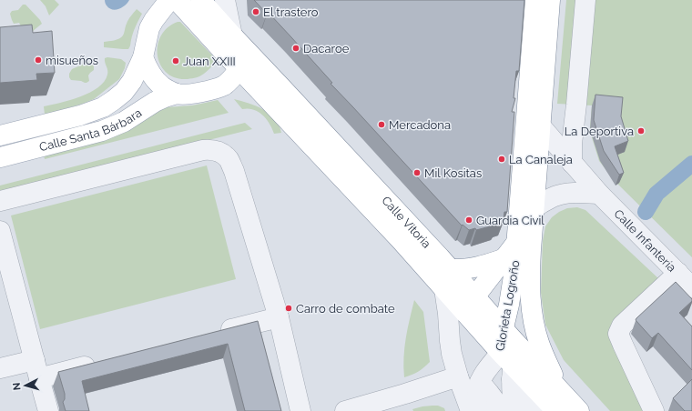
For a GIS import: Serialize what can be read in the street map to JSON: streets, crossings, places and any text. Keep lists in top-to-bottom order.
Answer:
{
  "streets": {
    "main road": ["Calle Santa Bárbara", "Calle Vitoria", "Glorieta Logroño"],
    "street": ["Calle Infantería"]
  },
  "crossings": [
    ["Calle Vitoria", "Glorieta Logroño"]
  ],
  "places": [
    "El trastero",
    "Dacaroe",
    "misueños",
    "Juan XXIII",
    "Mercadona",
    "La Deportiva",
    "La Canaleja",
    "Mil Kositas",
    "Guardia Civil",
    "Carro de combate"
  ],
  "north": "left"
}
